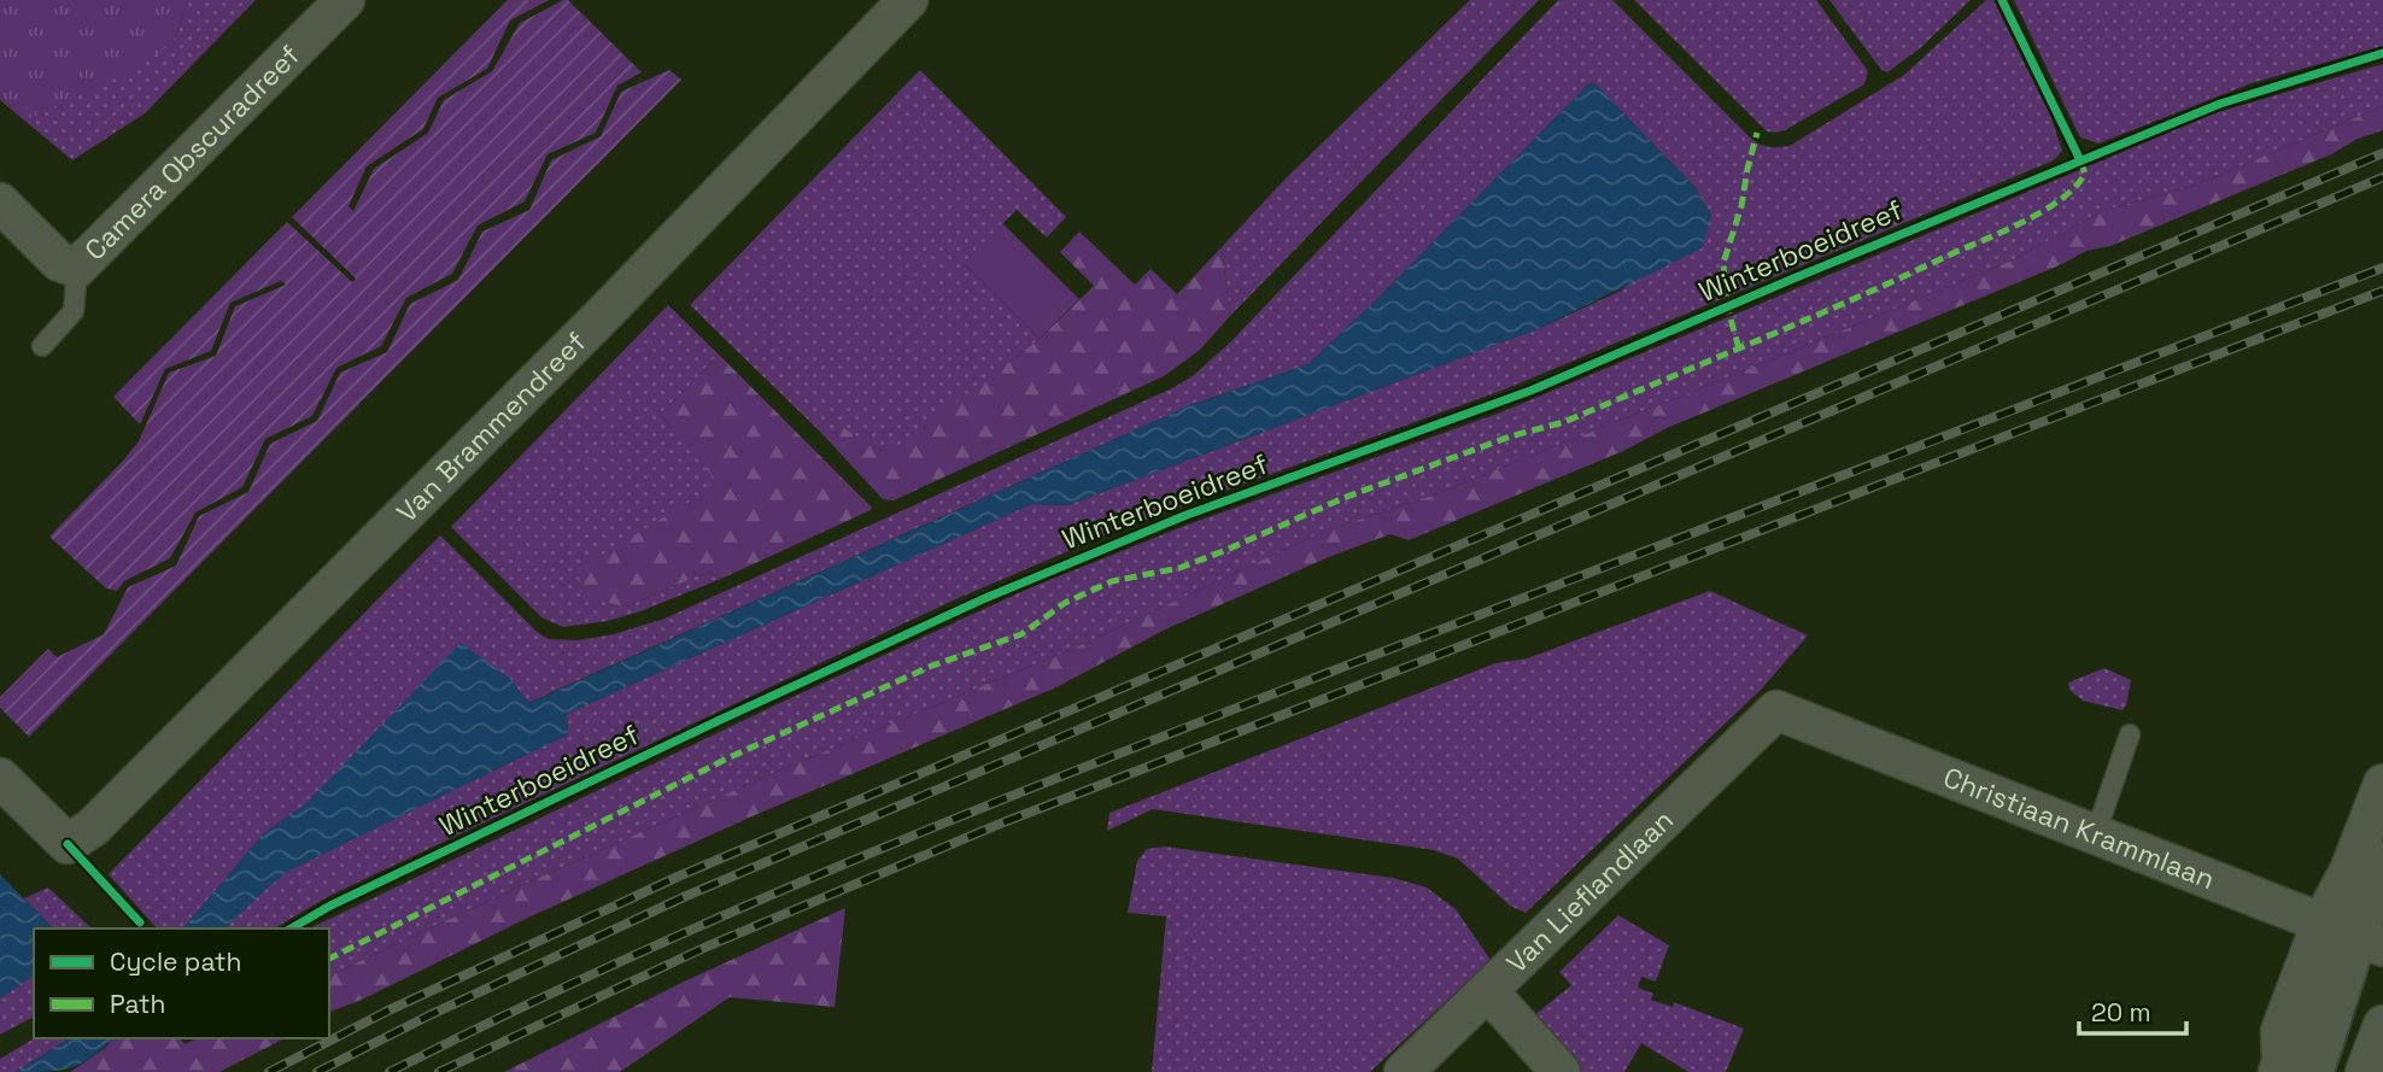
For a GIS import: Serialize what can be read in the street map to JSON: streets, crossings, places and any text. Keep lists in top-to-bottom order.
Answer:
{
  "streets": {
    "street": [
      "Camera Obscuradreef",
      "Van Brammendreef",
      "Christiaan Krammlaan",
      "Van Lieflandlaan"
    ],
    "cycle path": ["Winterboeidreef"]
  },
  "crossings": [
    ["Christiaan Krammlaan", "Van Lieflandlaan"]
  ],
  "legend": ["Cycle path", "Path"],
  "scale_bar": "20 m"
}
